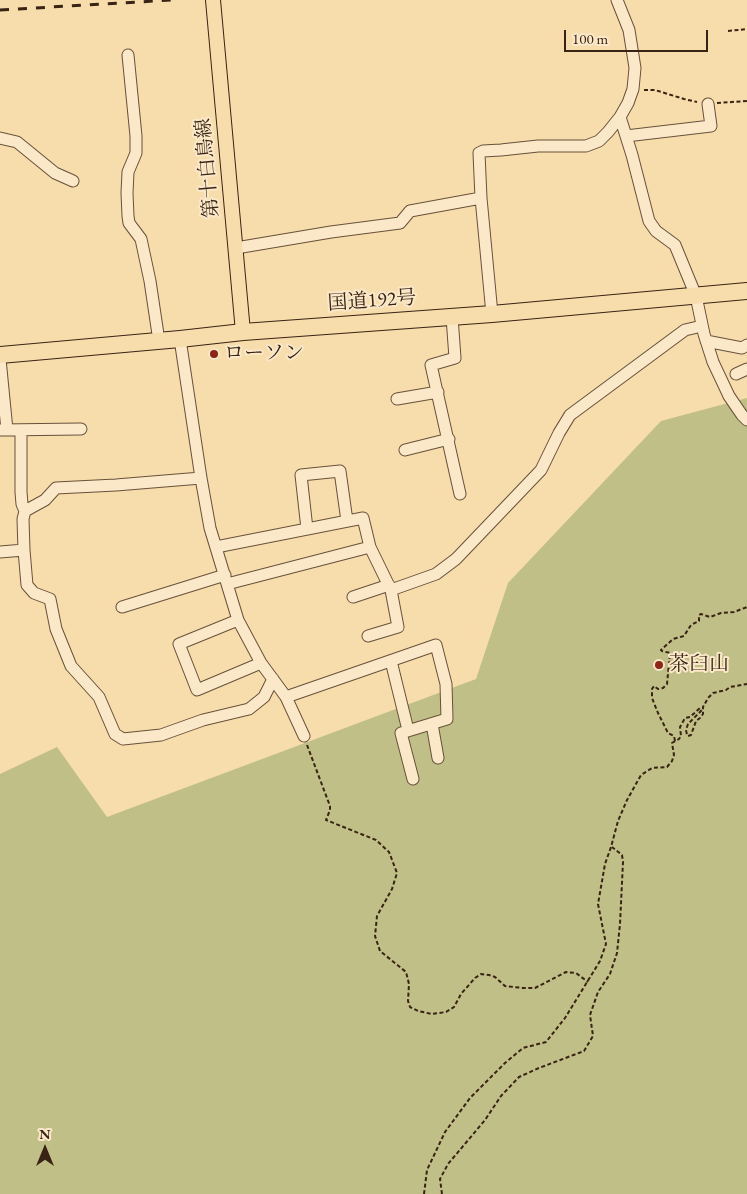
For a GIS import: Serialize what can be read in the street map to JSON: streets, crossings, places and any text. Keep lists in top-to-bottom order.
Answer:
{
  "streets": {
    "highway": ["国道192号"],
    "main road": ["第十白鳥線"]
  },
  "crossings": [
    ["第十白鳥線", "国道192号"]
  ],
  "places": ["ローソン", "茶臼山"],
  "scale_bar": "100 m",
  "north": "top"
}
